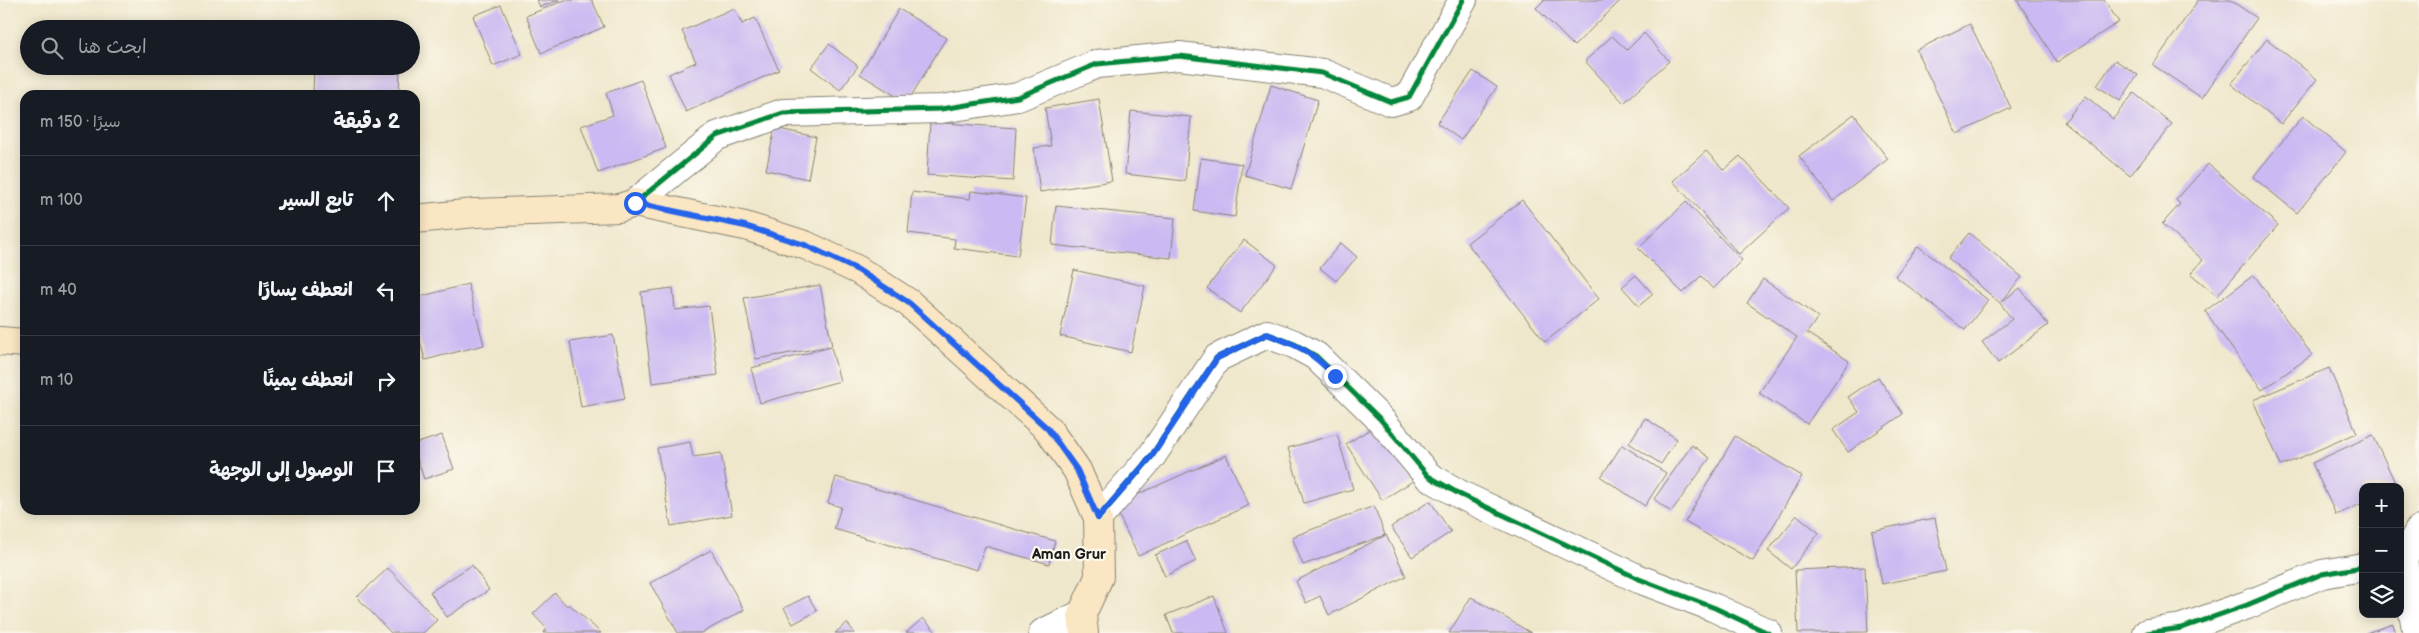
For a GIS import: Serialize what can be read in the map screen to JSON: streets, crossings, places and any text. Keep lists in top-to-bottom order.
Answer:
{
  "districts": ["Aman Grur"],
  "page": {
    "search": "ابحث هنا",
    "heading": ["2 دقيقة", "سيرًا · 150 m"],
    "list": [
      ["تابع السير", "100 m"],
      ["انعطف يسارًا", "40 m"],
      ["انعطف يمينًا", "10 m"],
      "الوصول إلى الوجهة"
    ],
    "map_buttons": ["+", "−"]
  }
}
